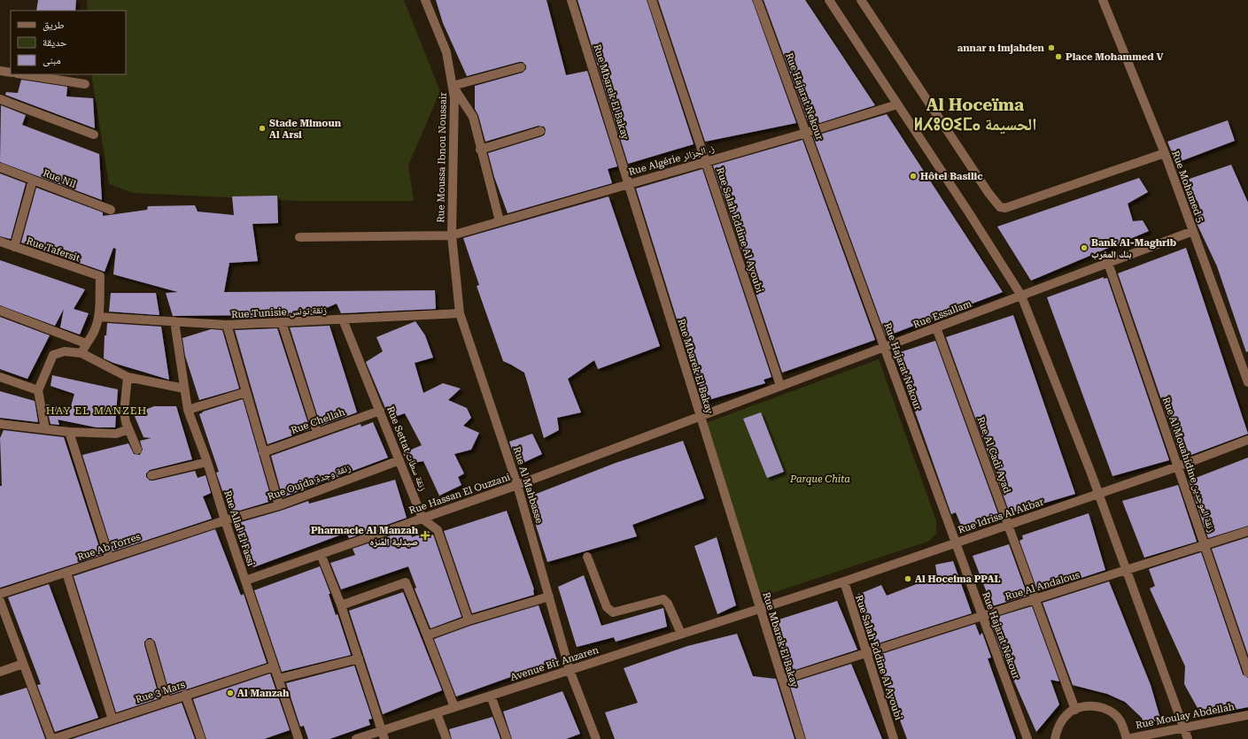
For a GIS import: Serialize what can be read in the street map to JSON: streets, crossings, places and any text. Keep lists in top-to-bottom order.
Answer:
{
  "streets": {
    "street": [
      "Rue Mbarek El Bakay",
      "Rue Hajarat Nekour",
      "Rue Moussa Ibnou Noussair",
      "Rue Algérie ز. الجزائر",
      "Rue Nil",
      "Rue Mohamed 5",
      "Rue Salah Eddine Al Ayoubi",
      "Rue Tafersit",
      "Rue Tunisie زنقة تونس",
      "Rue Essallam",
      "Rue Chellah",
      "Rue Settat زنقة سطات",
      "Rue Al Cadi Ayad",
      "Rue Al Mouahidine زنقة الموحدين",
      "Rue Oujda زنقة وجدة",
      "Rue Al Mahbasse",
      "Rue Hassan El Ouzzani",
      "Rue Idriss Al Akbar",
      "Rue Allal El Fassi",
      "Rue Ab Torres",
      "Rue Al Andalous",
      "Avenue Bir Anzaren",
      "Rue 3 Mars",
      "Rue Moulay Abdellah"
    ]
  },
  "crossings": [
    ["Rue Mbarek El Bakay", "Rue Algérie ز. الجزائر"],
    ["Rue Mbarek El Bakay", "Rue Essallam"],
    ["Rue Mbarek El Bakay", "Rue Hassan El Ouzzani"],
    ["Rue Mbarek El Bakay", "Rue Idriss Al Akbar"],
    ["Rue Mbarek El Bakay", "Rue Al Andalous"],
    ["Rue Mbarek El Bakay", "Avenue Bir Anzaren"],
    ["Rue Hajarat Nekour", "Rue Algérie ز. الجزائر"],
    ["Rue Hajarat Nekour", "Rue Essallam"],
    ["Rue Hajarat Nekour", "Rue Idriss Al Akbar"],
    ["Rue Hajarat Nekour", "Rue Al Andalous"],
    ["Rue Moussa Ibnou Noussair", "Rue Algérie ز. الجزائر"],
    ["Rue Moussa Ibnou Noussair", "Rue Al Mahbasse"],
    ["Rue Algérie ز. الجزائر", "Rue Salah Eddine Al Ayoubi"],
    ["Rue Algérie ز. الجزائر", "Rue Al Mahbasse"],
    ["Rue Mohamed 5", "Rue Essallam"],
    ["Rue Salah Eddine Al Ayoubi", "Rue Essallam"],
    ["Rue Salah Eddine Al Ayoubi", "Rue Idriss Al Akbar"],
    ["Rue Salah Eddine Al Ayoubi", "Rue Al Andalous"],
    ["Rue Tafersit", "Rue Tunisie زنقة تونس"],
    ["Rue Tunisie زنقة تونس", "Rue Settat زنقة سطات"],
    ["Rue Tunisie زنقة تونس", "Rue Al Mahbasse"],
    ["Rue Tunisie زنقة تونس", "Rue Allal El Fassi"],
    ["Rue Essallam", "Rue Al Cadi Ayad"],
    ["Rue Essallam", "Rue Al Mouahidine زنقة الموحدين"],
    ["Rue Essallam", "Rue Hassan El Ouzzani"],
    ["Rue Chellah", "Rue Settat زنقة سطات"],
    ["Rue Settat زنقة سطات", "Rue Oujda زنقة وجدة"],
    ["Rue Settat زنقة سطات", "Rue Hassan El Ouzzani"],
    ["Rue Al Cadi Ayad", "Rue Idriss Al Akbar"],
    ["Rue Al Cadi Ayad", "Rue Al Andalous"],
    ["Rue Al Mouahidine زنقة الموحدين", "Rue Idriss Al Akbar"],
    ["Rue Al Mouahidine زنقة الموحدين", "Rue Al Andalous"],
    ["Rue Oujda زنقة وجدة", "Rue Allal El Fassi"],
    ["Rue Oujda زنقة وجدة", "Rue Ab Torres"],
    ["Rue Al Mahbasse", "Rue Hassan El Ouzzani"],
    ["Rue Al Mahbasse", "Avenue Bir Anzaren"],
    ["Rue Hassan El Ouzzani", "Rue Allal El Fassi"],
    ["Rue Idriss Al Akbar", "Avenue Bir Anzaren"],
    ["Rue Allal El Fassi", "Rue Ab Torres"],
    ["Rue Allal El Fassi", "Rue 3 Mars"]
  ],
  "districts": ["Al Hoceïma ⵍⵃⵓⵙⵉⵎⴰ الحسيمة", "HAY EL MANZEH"],
  "parks": ["Parque Chita"],
  "places": {
    "other": [
      "annar n imjahden",
      "Place Mohammed V",
      "Stade Mimoun Al Arsi",
      "Hôtel Basilic",
      "Bank Al-Maghrib بنك المغرب",
      "Al Hoceima PPAL",
      "Al Manzah"
    ],
    "health": ["Pharmacie Al Manzah صيدلية المنزه"]
  },
  "legend": ["طريق", "حديقة", "مبنى"]
}
